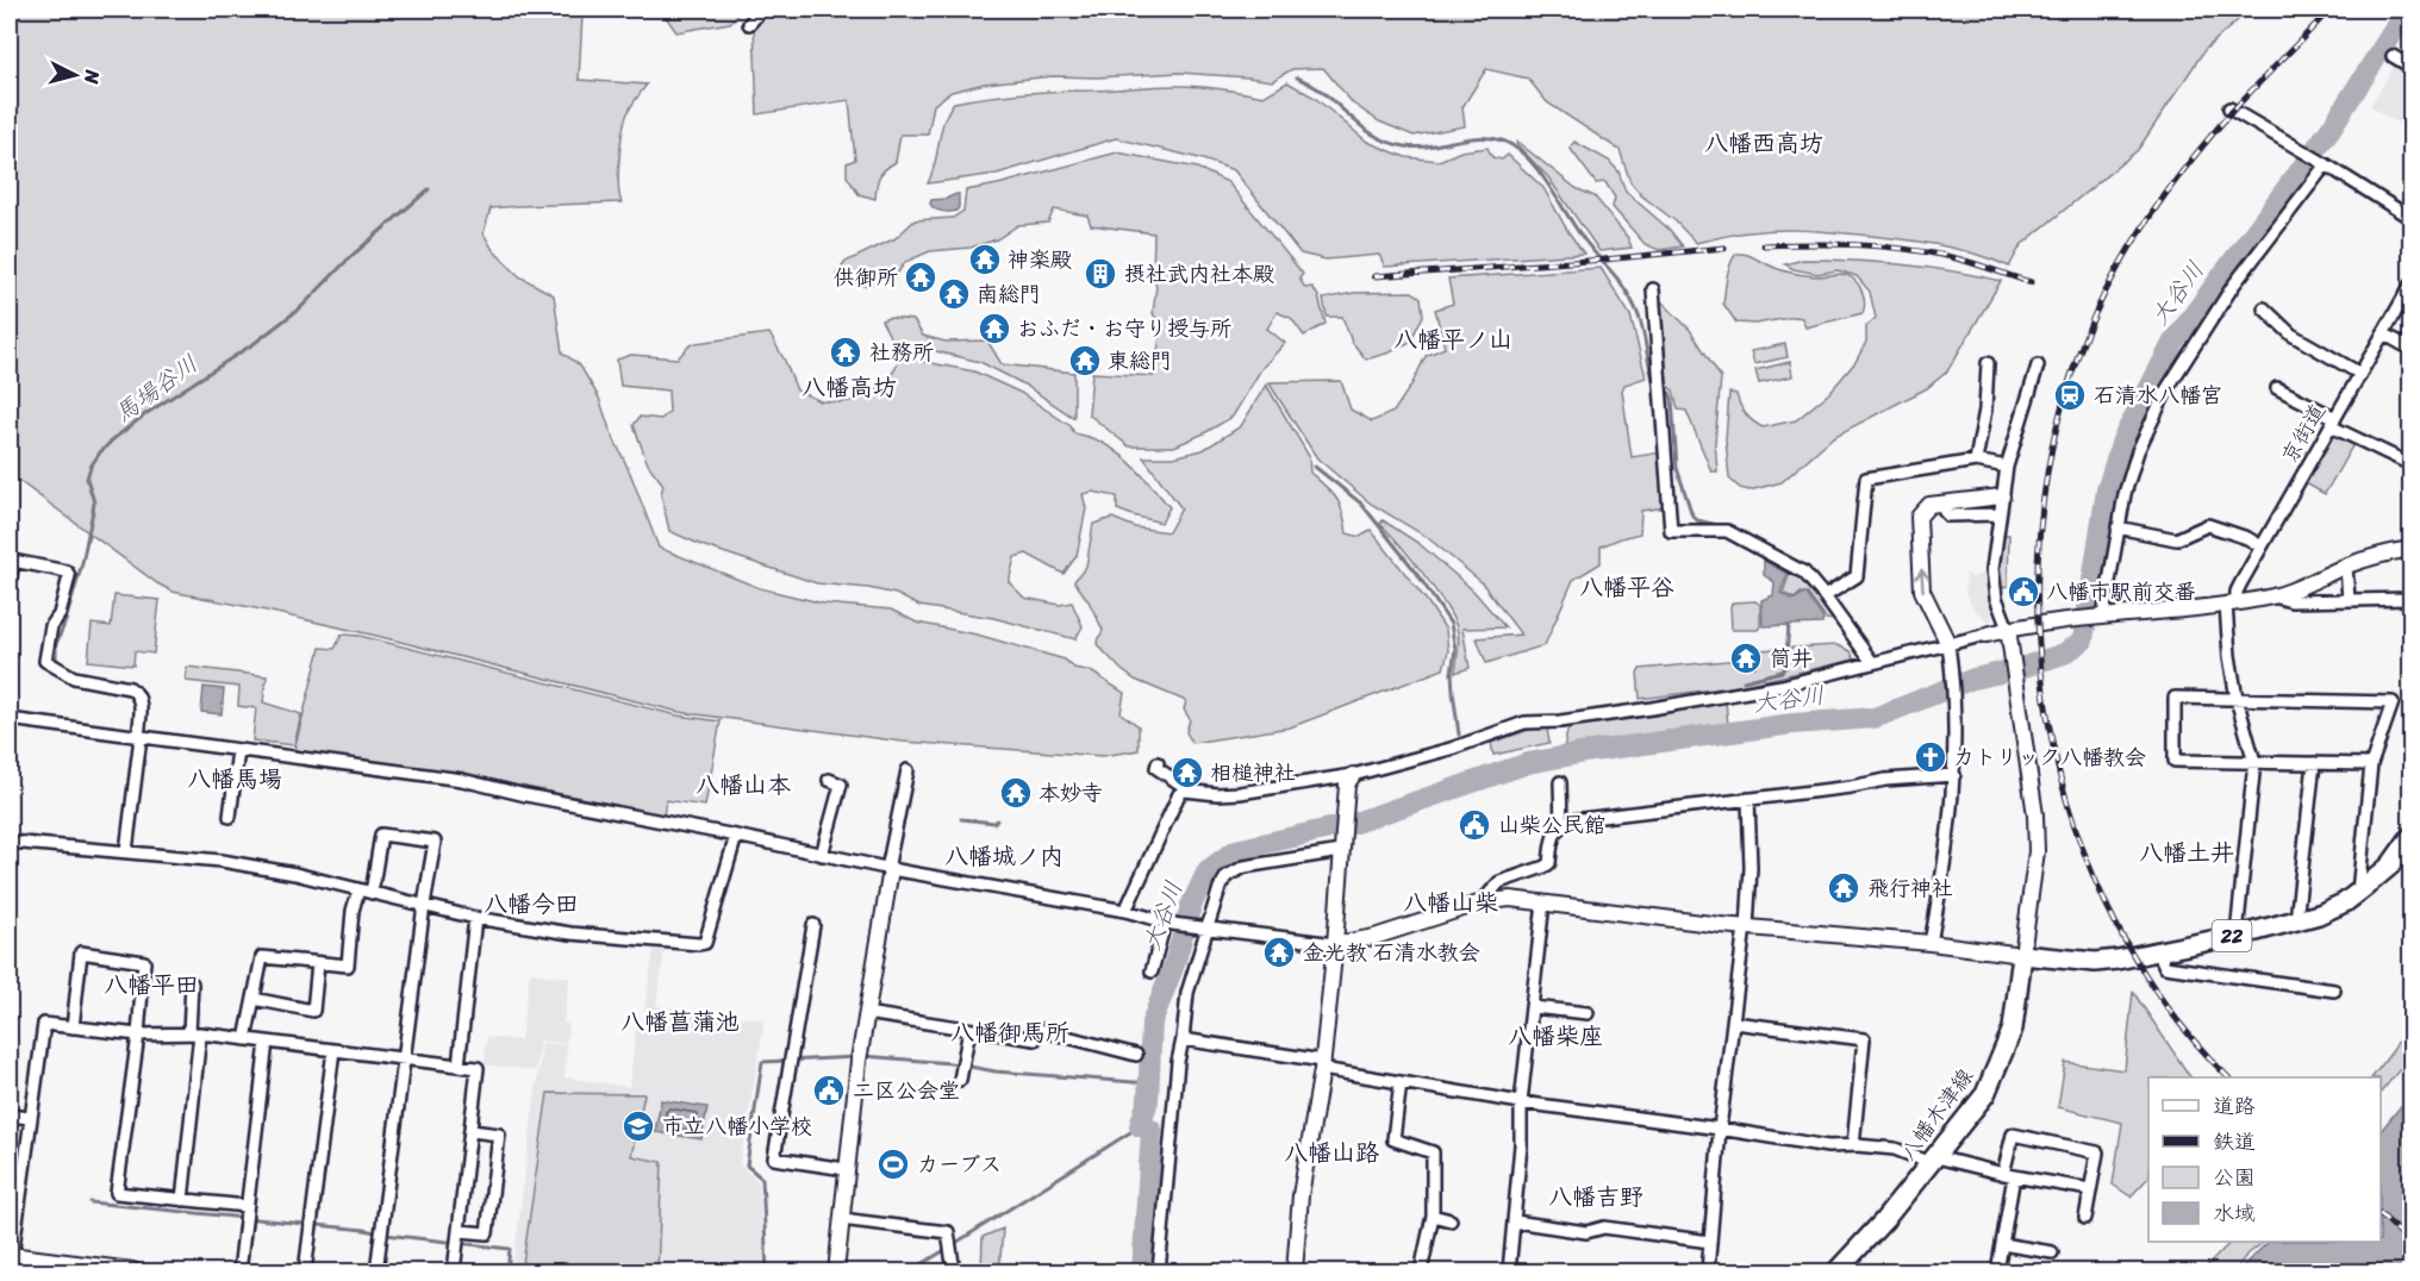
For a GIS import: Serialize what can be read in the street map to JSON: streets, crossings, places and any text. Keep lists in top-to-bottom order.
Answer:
{
  "streets": {
    "main road": ["22", "八幡木津線"],
    "street": ["京街道"]
  },
  "crossings": [
    ["22", "八幡木津線"]
  ],
  "districts": [
    "八幡西高坊",
    "八幡平ノ山",
    "八幡高坊",
    "八幡平谷",
    "八幡馬場",
    "八幡山本",
    "八幡土井",
    "八幡城ノ内",
    "八幡山柴",
    "八幡今田",
    "八幡平田",
    "八幡菖蒲池",
    "八幡御馬所",
    "八幡柴座",
    "八幡山路",
    "八幡吉野"
  ],
  "water": ["大谷川", "馬場谷川"],
  "places": {
    "temple": [
      "神楽殿",
      "供御所",
      "南総門",
      "おふだ・お守り授与所",
      "社務所",
      "東総門",
      "筒井",
      "相槌神社",
      "本妙寺",
      "飛行神社",
      "金光教 石清水教会"
    ],
    "building": ["摂社武内社本殿"],
    "station": ["石清水八幡宮"],
    "public building": ["八幡市駅前交番", "山柴公民館", "二区公会堂"],
    "church": ["カトリック八幡教会"],
    "school or university": ["市立八幡小学校"],
    "sports": ["カーブス"]
  },
  "legend": [
    "道路",
    "鉄道",
    "公園",
    "水域"
  ],
  "north": "right"
}
